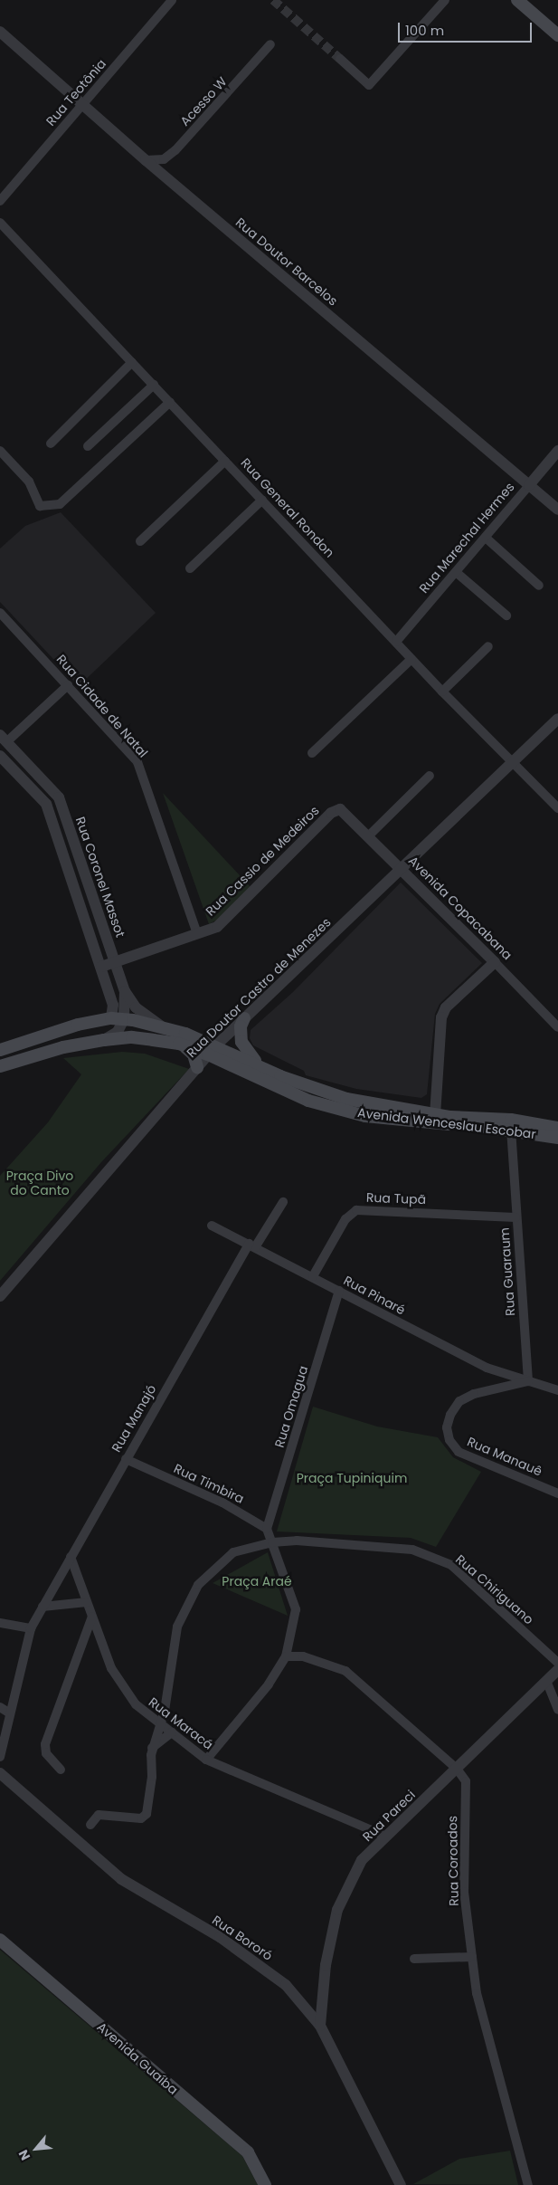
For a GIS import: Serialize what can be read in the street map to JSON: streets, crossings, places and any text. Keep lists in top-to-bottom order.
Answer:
{
  "streets": {
    "main road": ["Avenida Wenceslau Escobar", "Avenida Guaíba"],
    "street": [
      "Rua Teotônia",
      "Acesso W",
      "Rua Doutor Barcelos",
      "Rua General Rondon",
      "Rua Marechal Hermes",
      "Rua Cidade de Natal",
      "Rua Cassio de Medeiros",
      "Rua Coronel Massot",
      "Avenida Copacabana",
      "Rua Doutor Castro de Menezes",
      "Rua Tupã",
      "Rua Guaraum",
      "Rua Pinaré",
      "Rua Omagua",
      "Rua Manajó",
      "Rua Manauê",
      "Rua Timbira",
      "Rua Chiriguano",
      "Rua Maracá",
      "Rua Pareci",
      "Rua Coroados",
      "Rua Bororó"
    ]
  },
  "crossings": [
    ["Rua Teotônia", "Rua Doutor Barcelos"],
    ["Acesso W", "Rua Doutor Barcelos"],
    ["Rua Doutor Barcelos", "Rua Marechal Hermes"],
    ["Rua General Rondon", "Rua Marechal Hermes"],
    ["Rua General Rondon", "Rua Doutor Castro de Menezes"],
    ["Rua Cidade de Natal", "Rua Cassio de Medeiros"],
    ["Rua Cassio de Medeiros", "Rua Coronel Massot"],
    ["Rua Cassio de Medeiros", "Avenida Copacabana"],
    ["Rua Coronel Massot", "Avenida Wenceslau Escobar"],
    ["Avenida Copacabana", "Rua Doutor Castro de Menezes"],
    ["Rua Doutor Castro de Menezes", "Avenida Wenceslau Escobar"],
    ["Avenida Wenceslau Escobar", "Rua Guaraum"],
    ["Rua Tupã", "Rua Guaraum"],
    ["Rua Tupã", "Rua Pinaré"],
    ["Rua Guaraum", "Rua Pinaré"],
    ["Rua Guaraum", "Rua Manauê"],
    ["Rua Pinaré", "Rua Omagua"],
    ["Rua Pinaré", "Rua Manajó"],
    ["Rua Pinaré", "Rua Manauê"],
    ["Rua Omagua", "Rua Timbira"],
    ["Rua Manajó", "Rua Timbira"],
    ["Rua Manajó", "Rua Maracá"],
    ["Rua Maracá", "Rua Pareci"],
    ["Rua Pareci", "Rua Coroados"],
    ["Rua Pareci", "Rua Bororó"]
  ],
  "parks": ["Praça Divo do Canto", "Praça Tupiniquim", "Praça Araé"],
  "scale_bar": "100 m",
  "north": "bottom left"
}
